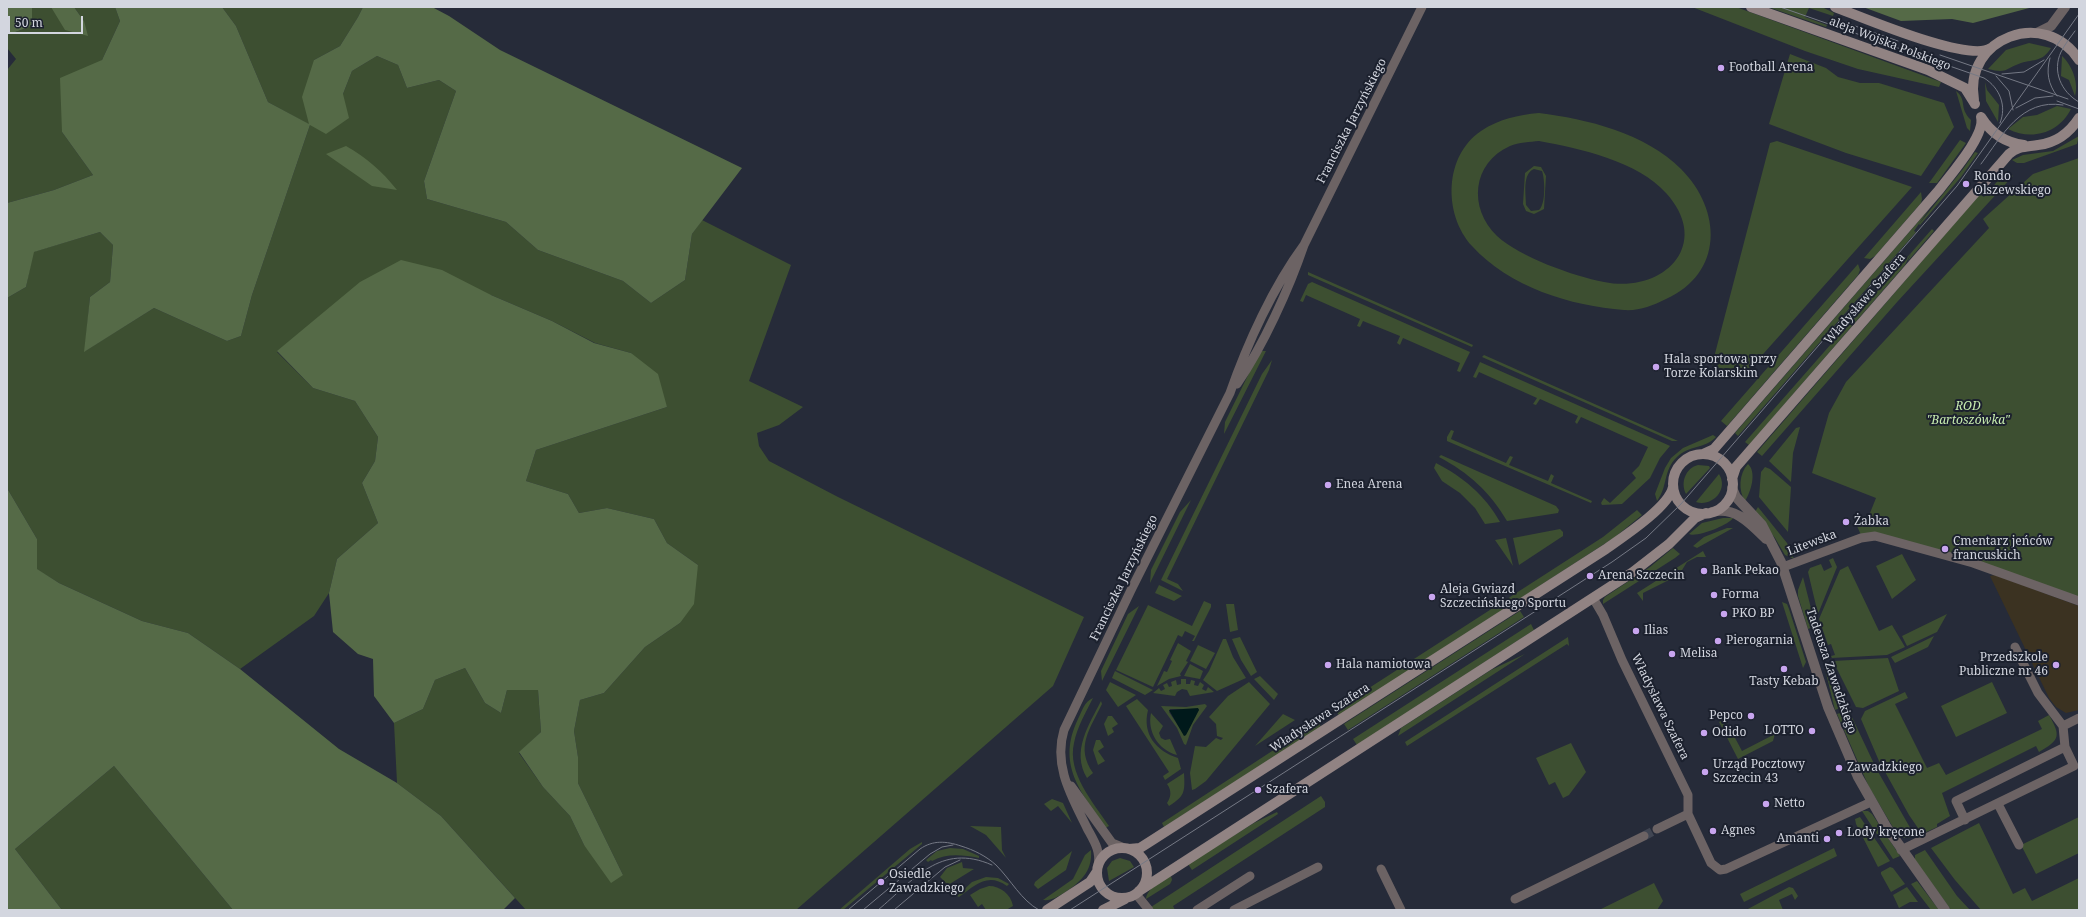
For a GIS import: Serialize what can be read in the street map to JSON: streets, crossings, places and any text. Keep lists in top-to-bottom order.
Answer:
{
  "streets": {
    "main road": ["aleja Wojska Polskiego", "Władysława Szafera"],
    "street": ["Franciszka Jarzyńskiego", "Litewska", "Tadeusza Zawadzkiego"]
  },
  "crossings": [
    ["Franciszka Jarzyńskiego", "Władysława Szafera"],
    ["Władysława Szafera", "Tadeusza Zawadzkiego"],
    ["Litewska", "Tadeusza Zawadzkiego"]
  ],
  "parks": ["ROD \"Bartoszówka\""],
  "places": [
    "Football Arena",
    "Rondo Olszewskiego",
    "Hala sportowa przy Torze Kolarskim",
    "Enea Arena",
    "Żabka",
    "Cmentarz jeńców francuskich",
    "Bank Pekao",
    "Arena Szczecin",
    "Forma",
    "Aleja Gwiazd Szczecińskiego Sportu",
    "PKO BP",
    "Ilias",
    "Pierogarnia",
    "Melisa",
    "Hala namiotowa",
    "Przedszkole Publiczne nr 46",
    "Tasty Kebab",
    "Pepco",
    "LOTTO",
    "Odido",
    "Zawadzkiego",
    "Urząd Pocztowy Szczecin 43",
    "Szafera",
    "Netto",
    "Agnes",
    "Lody kręcone",
    "Amanti",
    "Osiedle Zawadzkiego"
  ],
  "scale_bar": "50 m"
}
